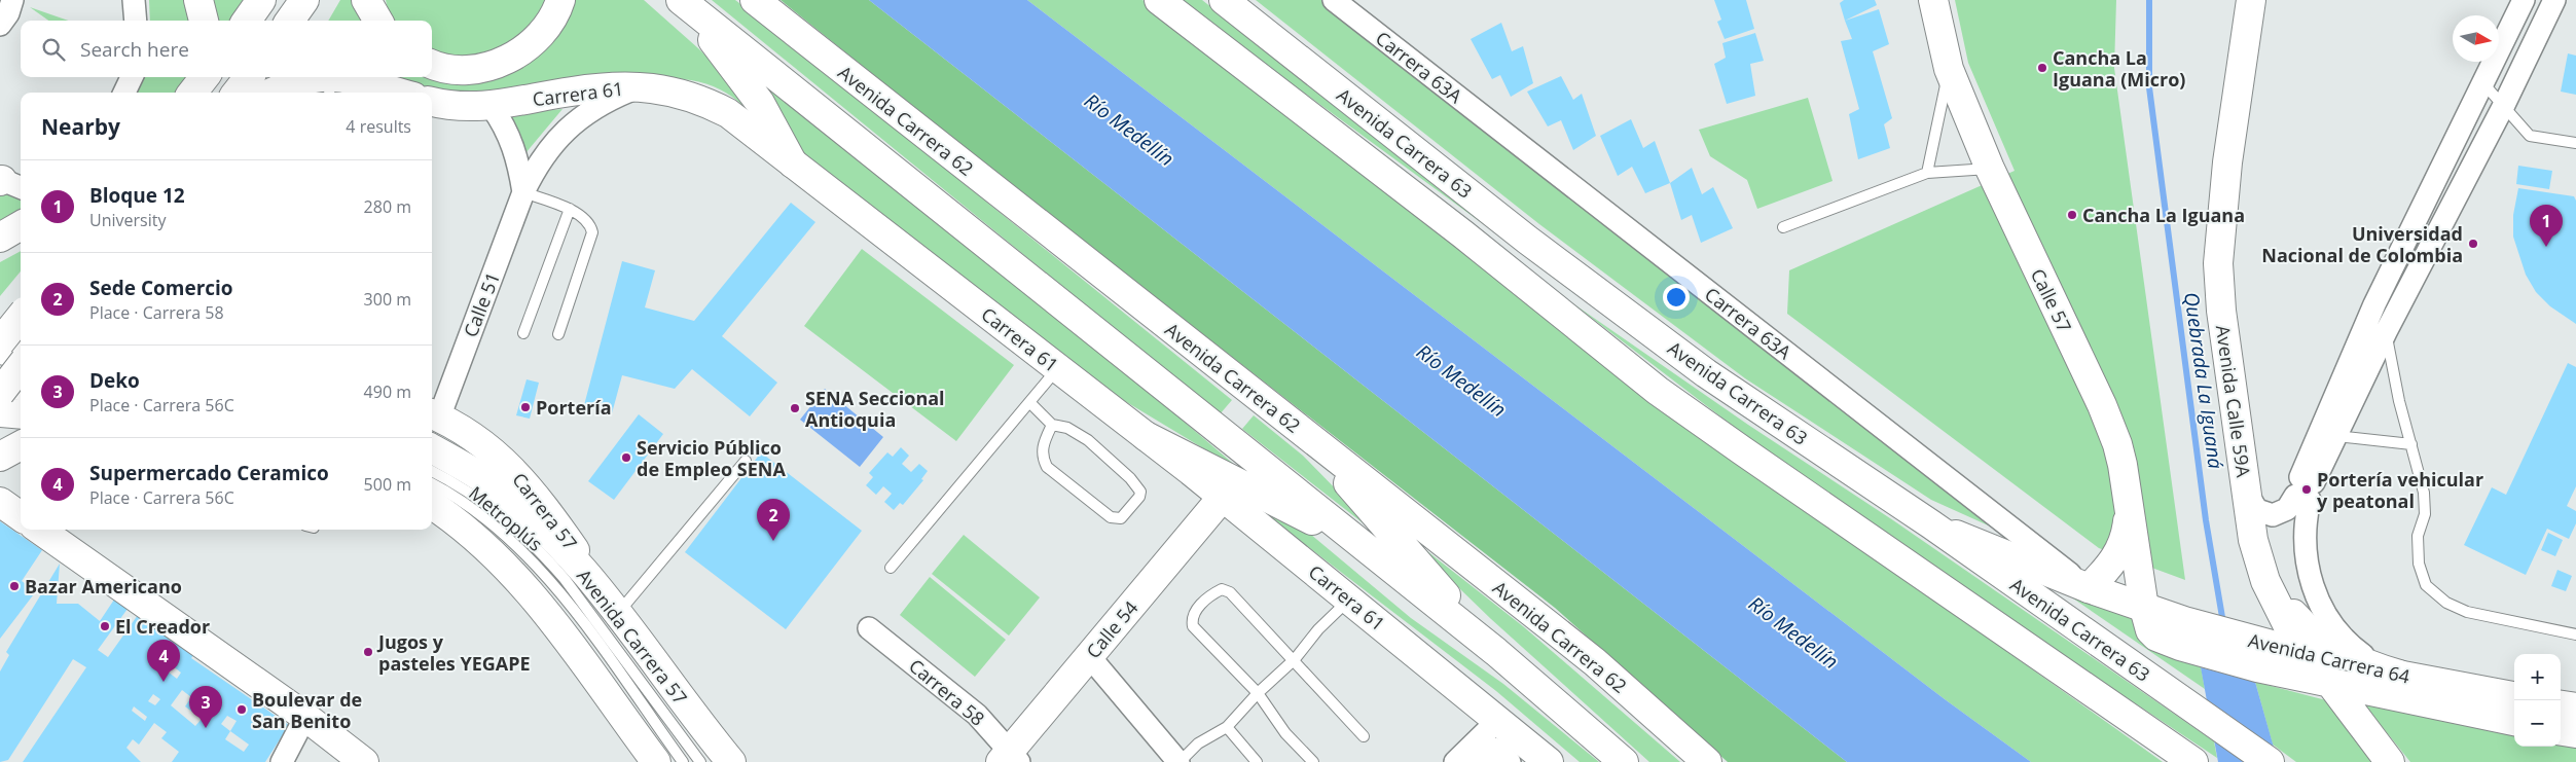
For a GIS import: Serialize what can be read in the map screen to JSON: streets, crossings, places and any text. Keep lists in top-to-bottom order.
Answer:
{
  "streets": {
    "main road": [
      "Carrera 61",
      "Avenida Carrera 62",
      "Avenida Carrera 63",
      "Calle 57",
      "Avenida Calle 59A",
      "Carrera 57",
      "Calle 54",
      "Avenida Carrera 57",
      "Avenida Carrera 64"
    ],
    "street": ["Carrera 63A", "Calle 51", "Carrera 58"],
    "lane": ["Metroplús"]
  },
  "crossings": [
    ["Carrera 61", "Calle 51"],
    ["Carrera 61", "Calle 54"],
    ["Calle 57", "Avenida Carrera 64"],
    ["Calle 51", "Carrera 57"],
    ["Avenida Calle 59A", "Avenida Carrera 64"],
    ["Carrera 57", "Avenida Carrera 57"],
    ["Calle 54", "Carrera 58"]
  ],
  "water": ["Río Medellín", "Quebrada La Iguaná"],
  "places": [
    "Cancha La Iguana (Micro)",
    "Cancha La Iguana",
    "Universidad Nacional de Colombia",
    "Portería",
    "SENA Seccional Antioquia",
    "Servicio Público de Empleo SENA",
    "Portería vehicular y peatonal",
    "Bazar Americano",
    "El Creador",
    "Jugos y pasteles YEGAPE",
    "Boulevar de San Benito"
  ],
  "north": "right",
  "page": {
    "search": "Search here",
    "heading": ["Nearby", "4 results"],
    "list": [
      {
        "mark": "1",
        "name": "Bloque 12",
        "note": "University",
        "value": "280 m"
      },
      {
        "mark": "2",
        "name": "Sede Comercio",
        "note": "Place · Carrera 58",
        "value": "300 m"
      },
      {
        "mark": "3",
        "name": "Deko",
        "note": "Place · Carrera 56C",
        "value": "490 m"
      },
      {
        "mark": "4",
        "name": "Supermercado Ceramico",
        "note": "Place · Carrera 56C",
        "value": "500 m"
      }
    ],
    "pins": [
      "1",
      "2",
      "4",
      "3"
    ],
    "map_buttons": ["+", "−"]
  }
}
